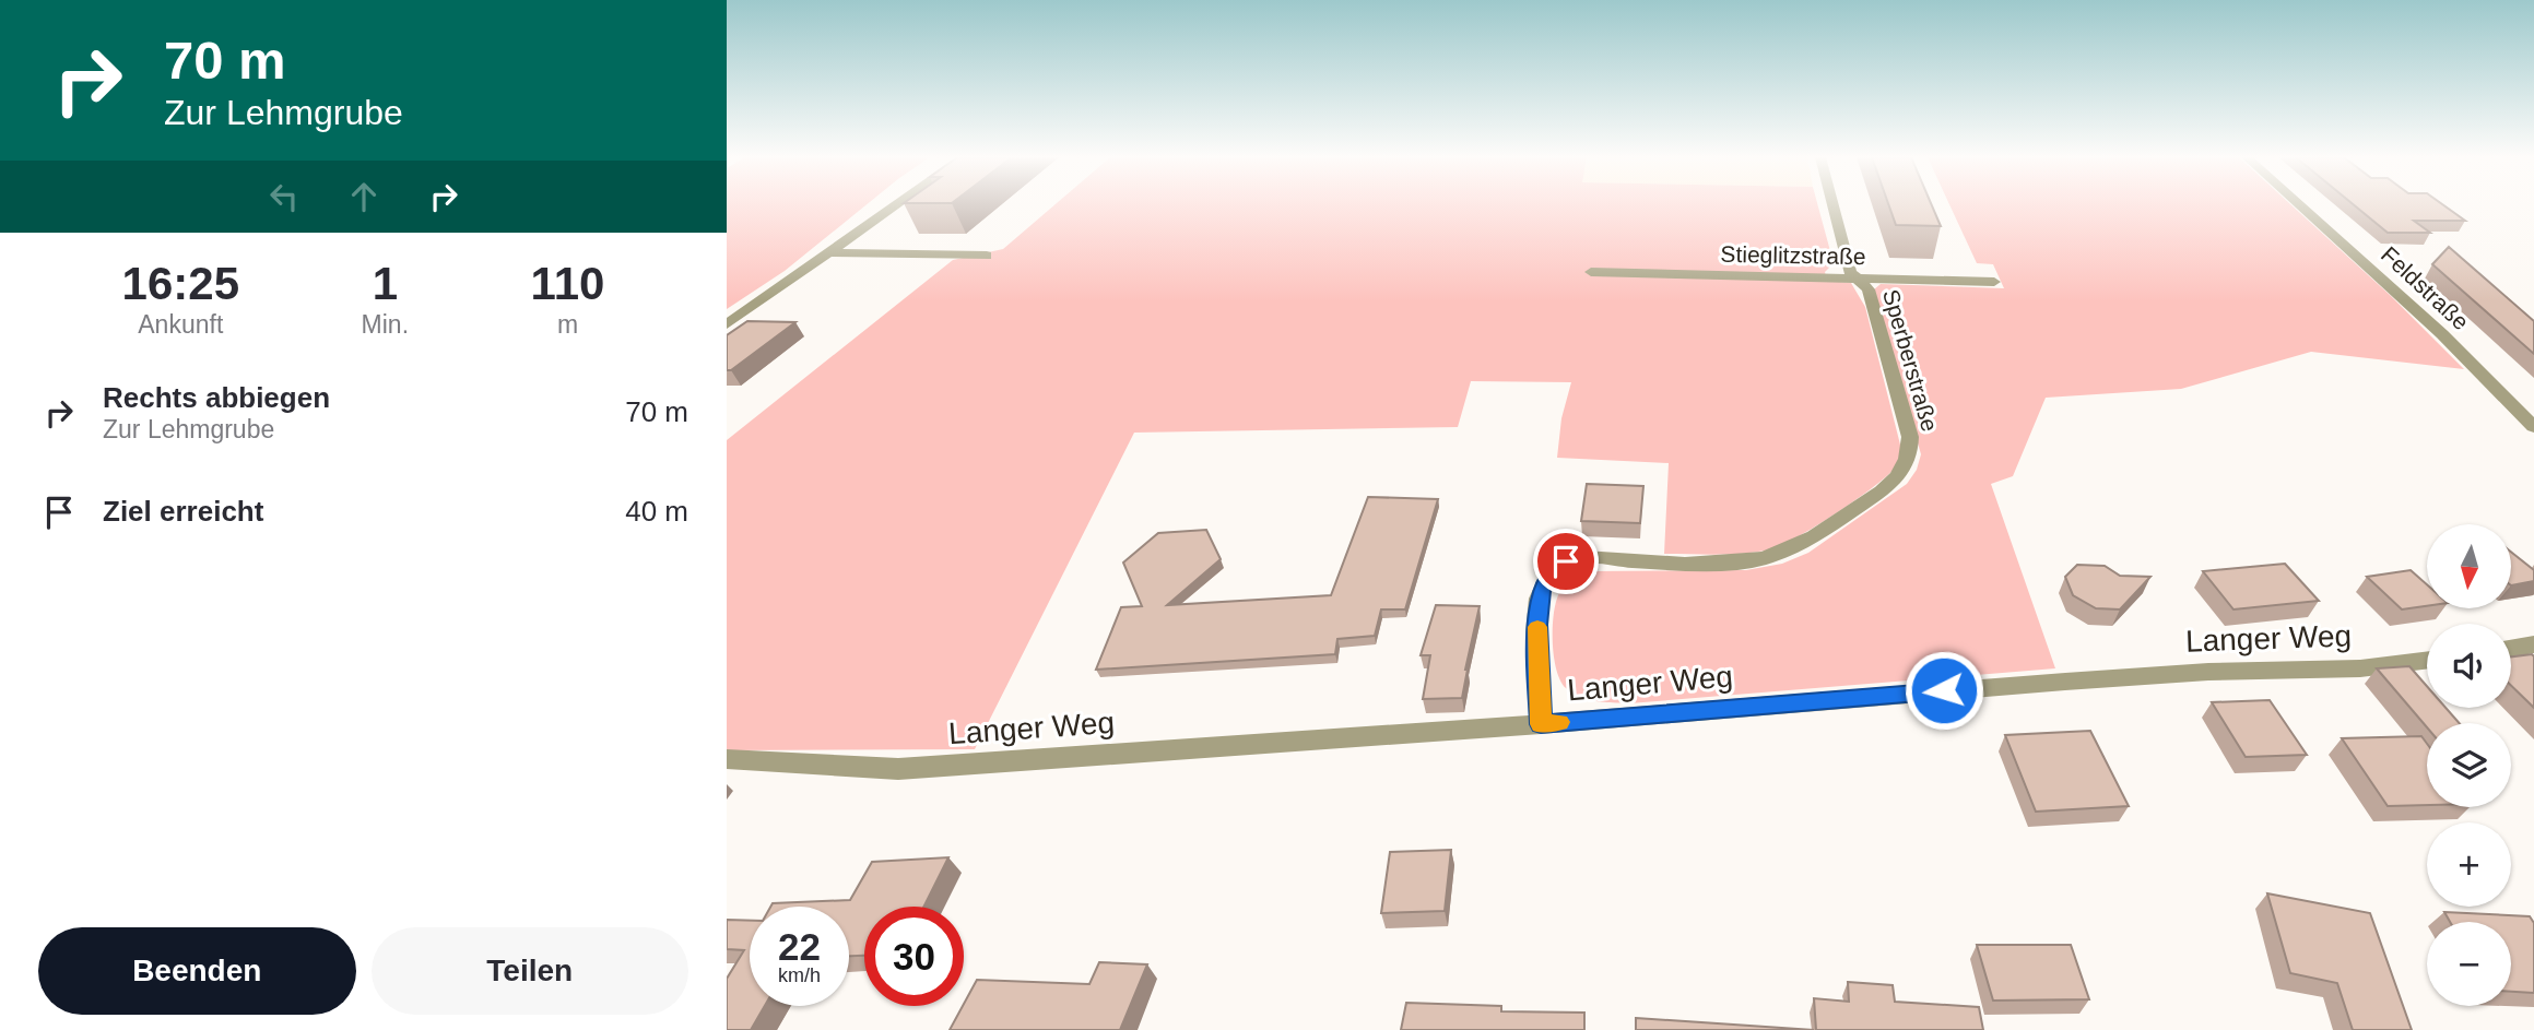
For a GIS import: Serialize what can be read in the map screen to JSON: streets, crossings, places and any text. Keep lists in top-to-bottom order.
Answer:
{
  "streets": {
    "street": [
      "Stieglitzstraße",
      "Feldstraße",
      "Sperberstraße",
      "Langer Weg"
    ]
  },
  "crossings": [
    ["Stieglitzstraße", "Sperberstraße"],
    ["Sperberstraße", "Langer Weg"]
  ],
  "north": "bottom",
  "page": {
    "turn": ["70 m", "Zur Lehmgrube"],
    "eta": [
      "16:25",
      "Ankunft",
      "1",
      "Min.",
      "110",
      "m"
    ],
    "list": [
      {
        "name": "Rechts abbiegen",
        "note": "Zur Lehmgrube",
        "value": "70 m"
      },
      {
        "name": "Ziel erreicht",
        "value": "40 m"
      }
    ],
    "map_buttons": ["+", "−"],
    "speed": "22 km/h",
    "limit": "30",
    "buttons": ["Beenden", "Teilen"]
  }
}
